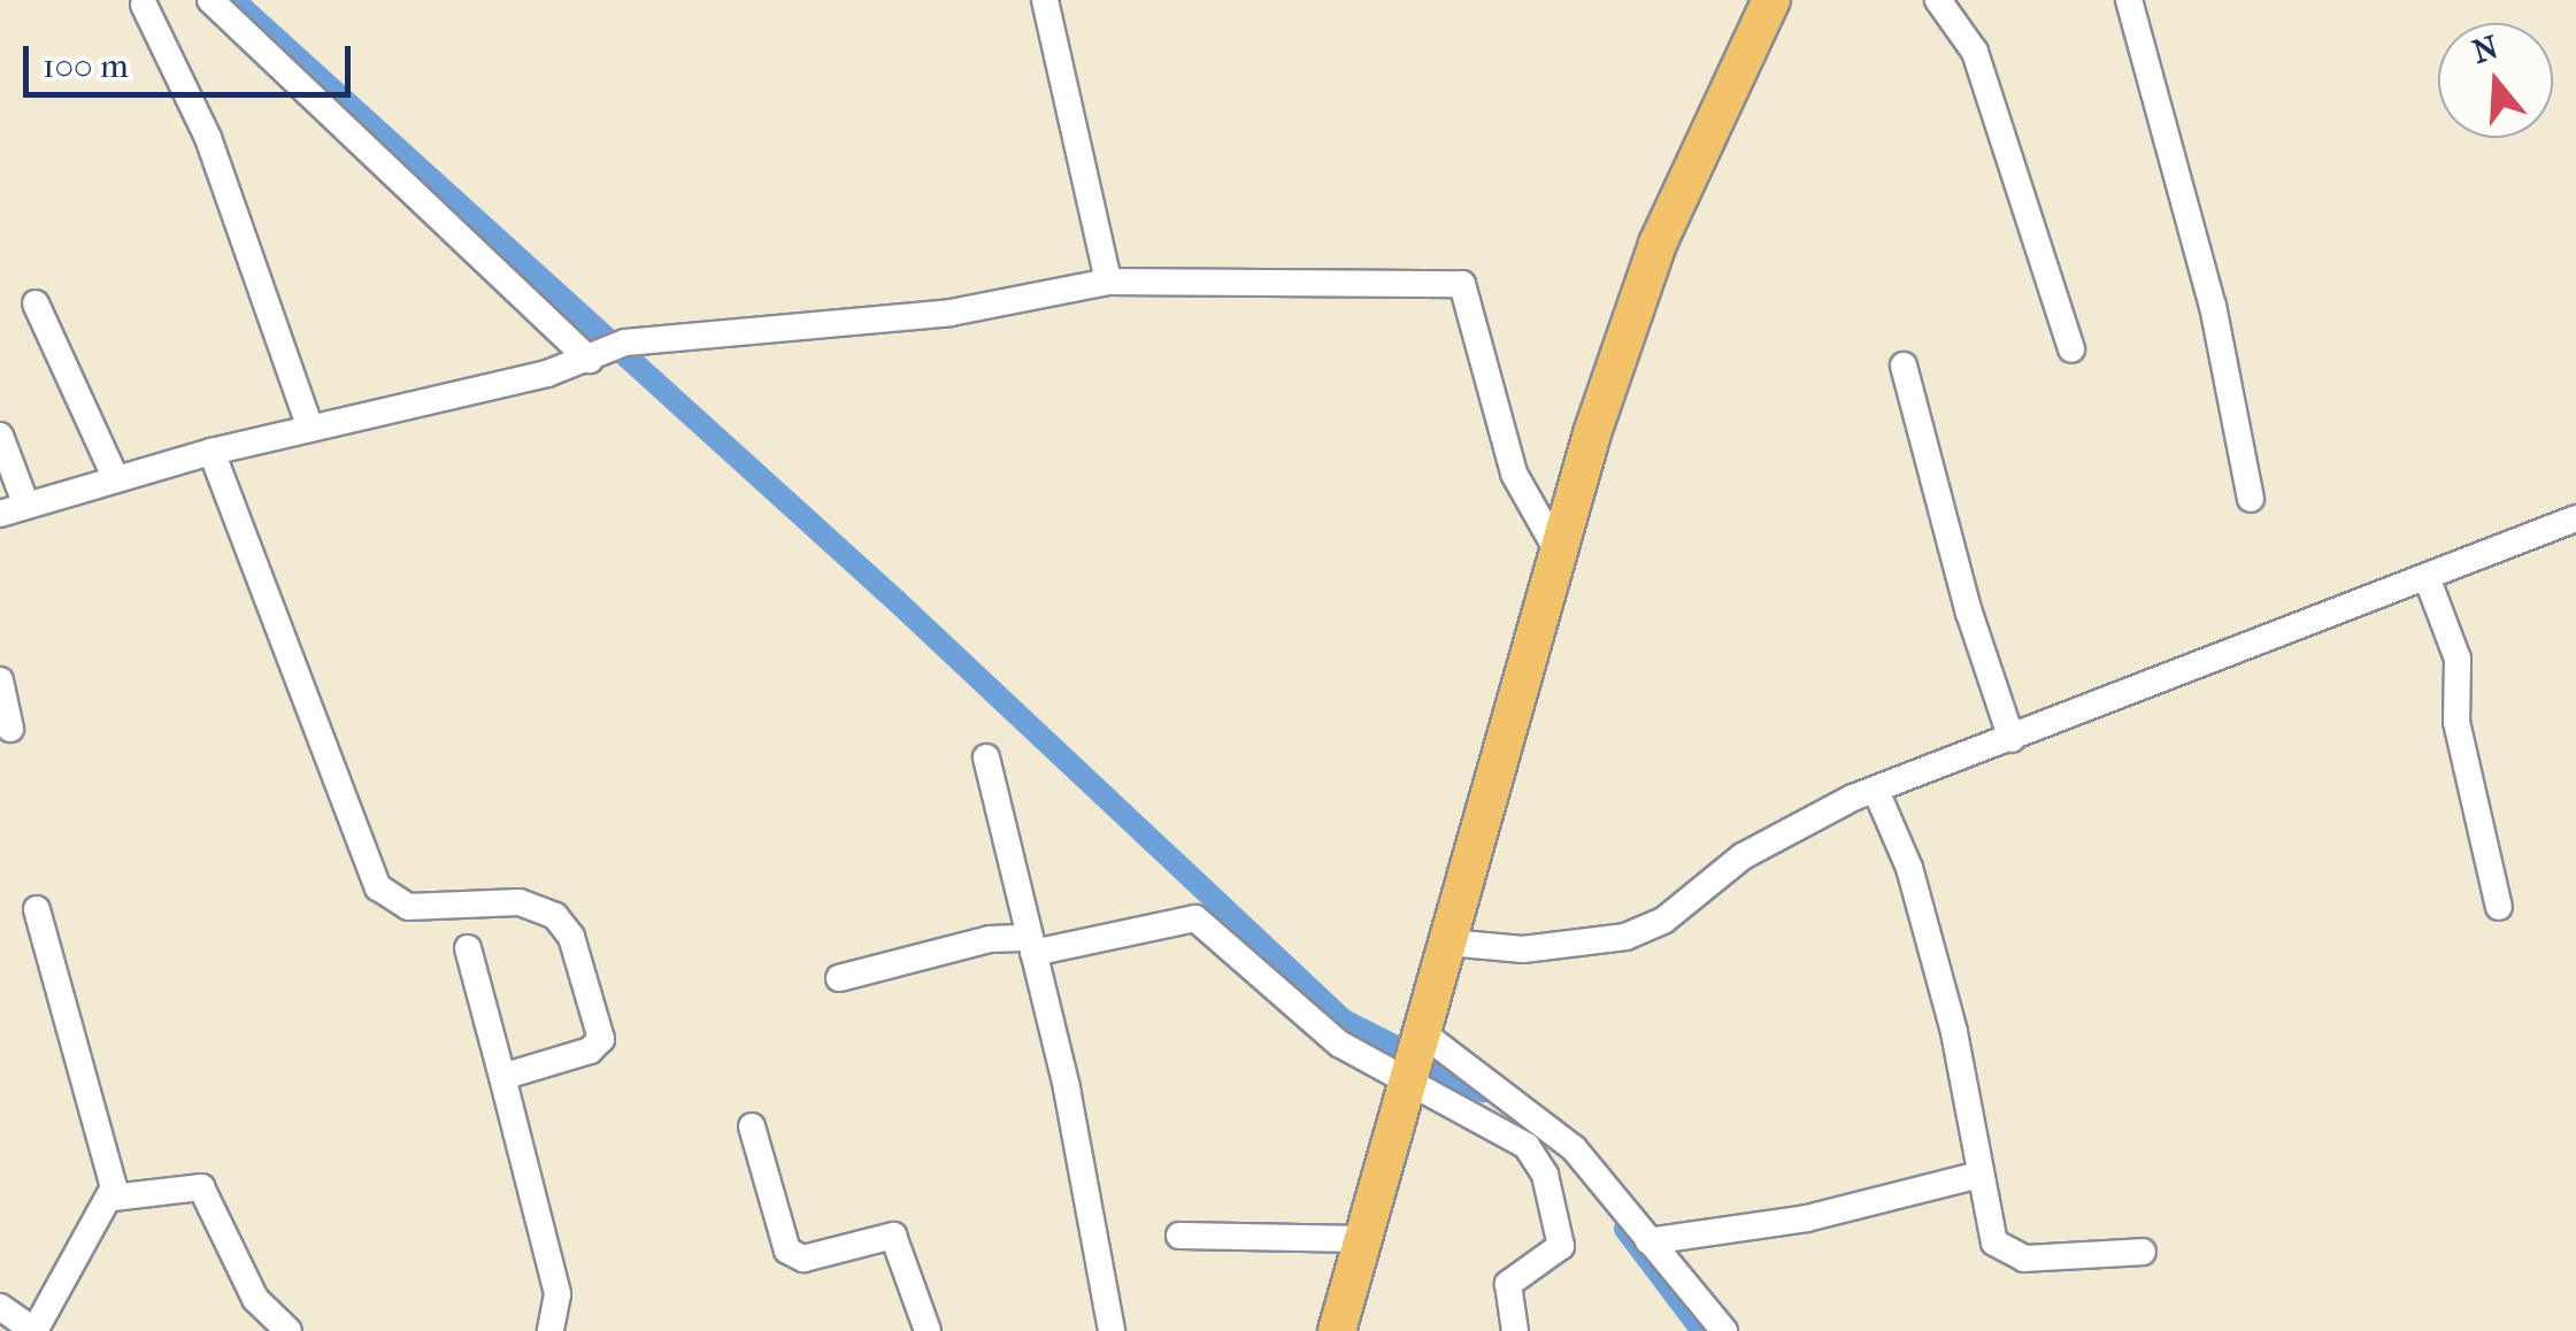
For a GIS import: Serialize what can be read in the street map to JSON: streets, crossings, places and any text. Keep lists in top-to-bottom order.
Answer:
{
  "scale_bar": "100 m",
  "north": "top"
}
